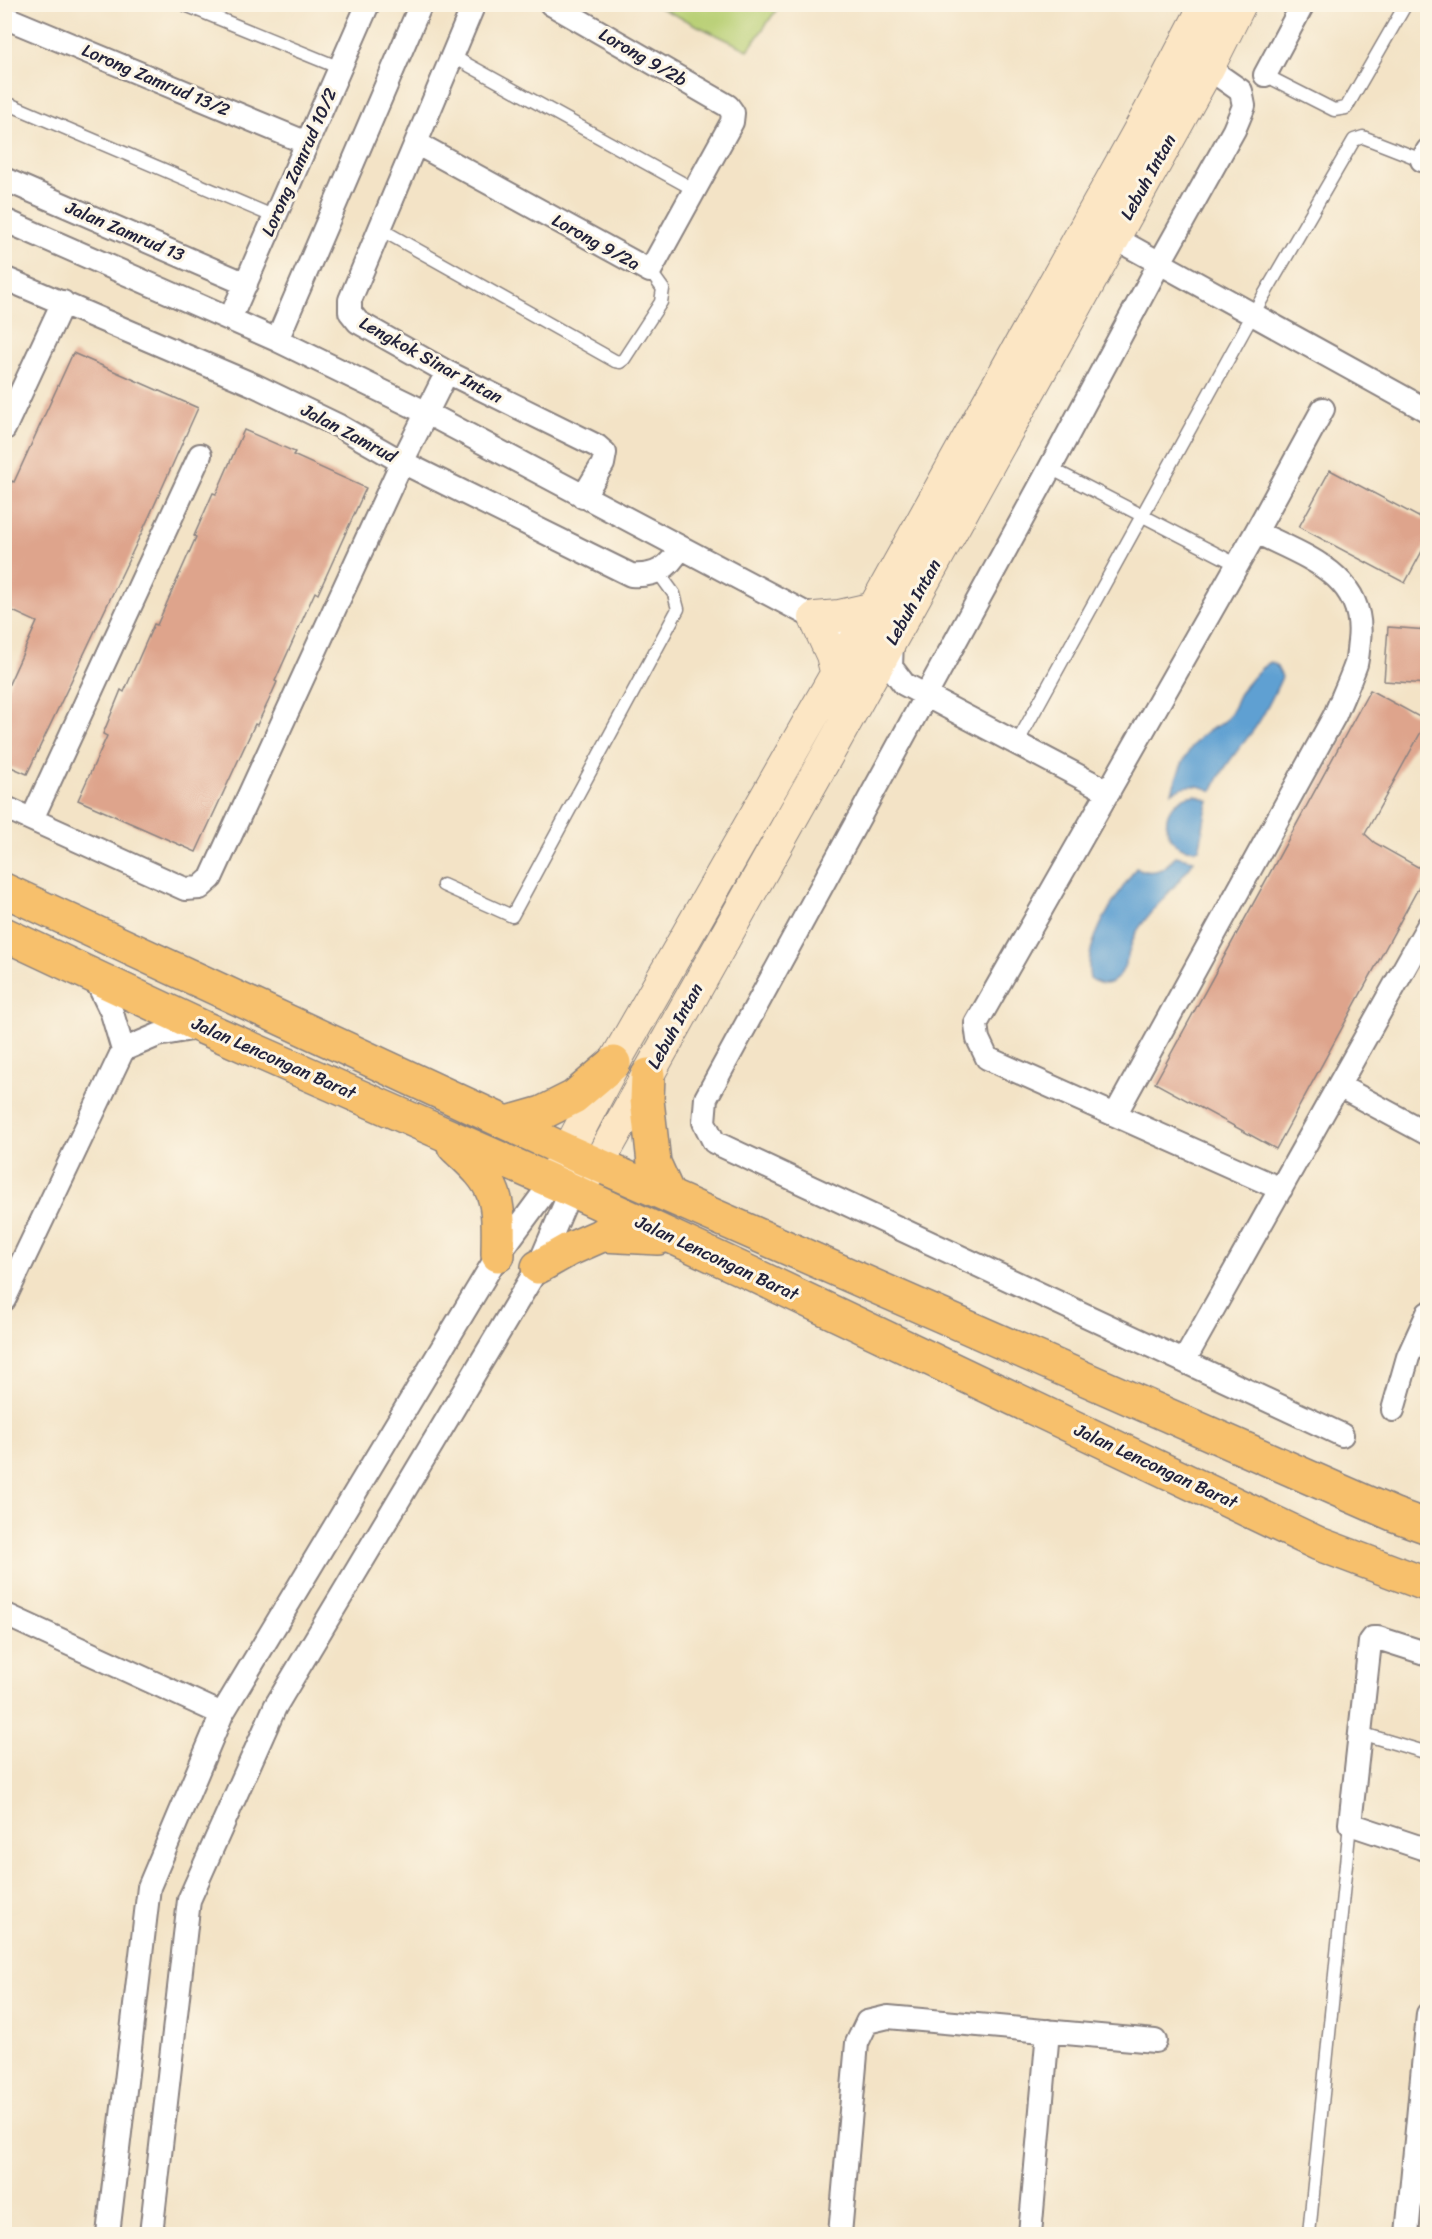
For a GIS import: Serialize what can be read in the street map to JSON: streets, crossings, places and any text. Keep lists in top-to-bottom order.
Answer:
{
  "streets": {
    "highway": ["Jalan Lencongan Barat"],
    "main road": ["Lebuh Intan"],
    "street": [
      "Lorong 9/2b",
      "Lorong Zamrud 13/2",
      "Lorong Zamrud 10/2",
      "Jalan Zamrud 13",
      "Lorong 9/2a",
      "Lengkok Sinar Intan",
      "Jalan Zamrud"
    ]
  },
  "crossings": [
    ["Lorong 9/2b", "Lorong 9/2a"],
    ["Lorong Zamrud 13/2", "Lorong Zamrud 10/2"],
    ["Lorong Zamrud 10/2", "Jalan Zamrud 13"],
    ["Lebuh Intan", "Jalan Lencongan Barat"],
    ["Lorong 9/2a", "Lengkok Sinar Intan"]
  ]
}
